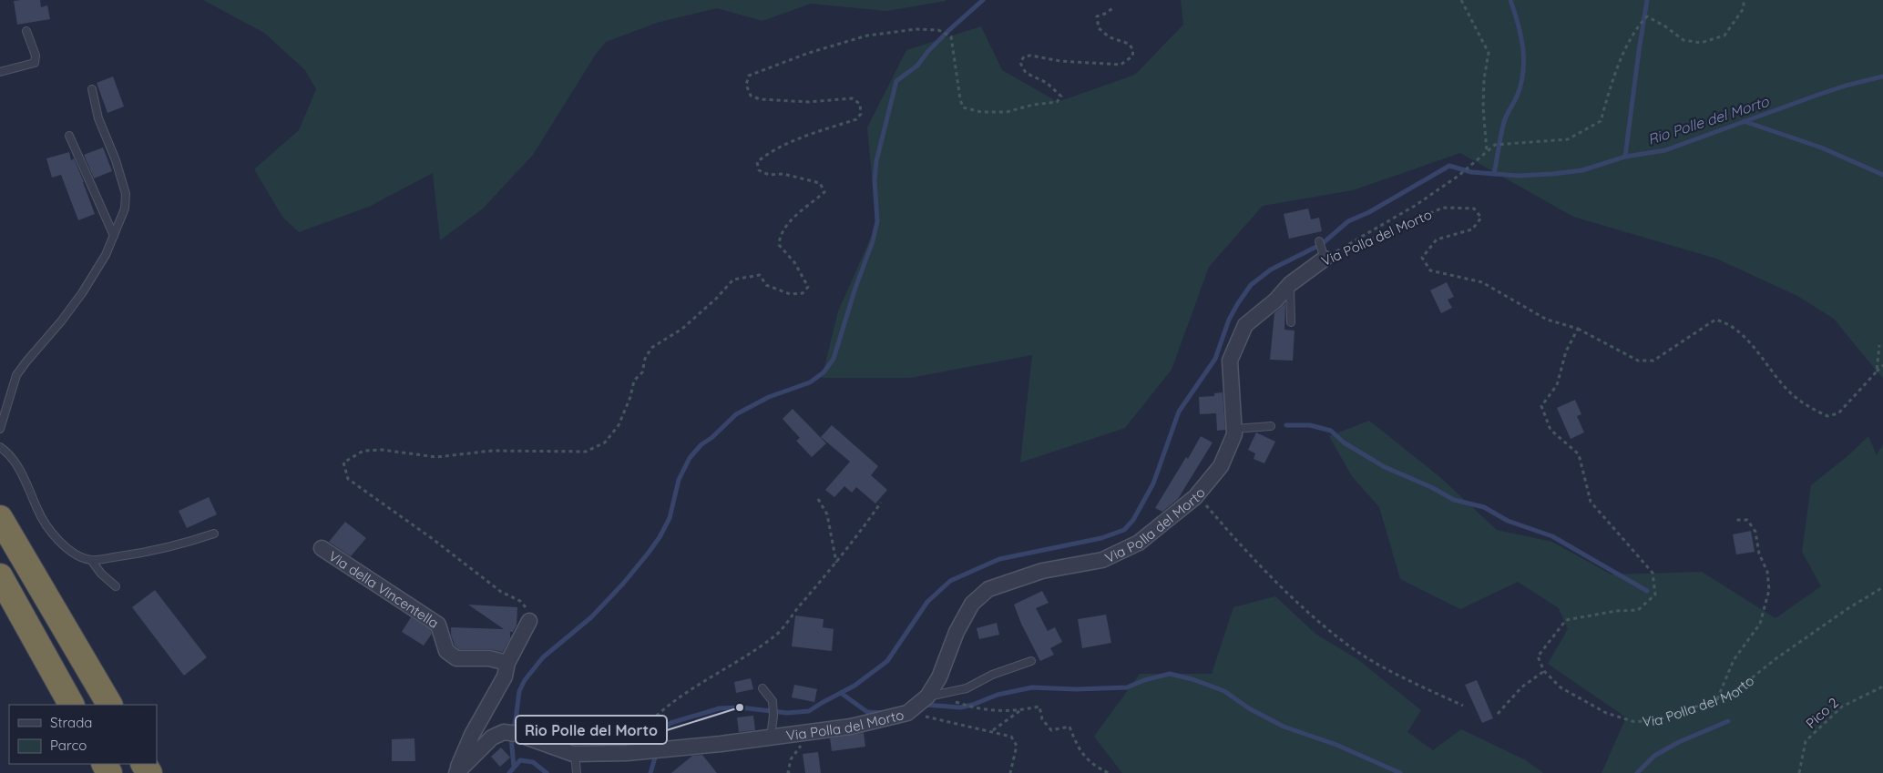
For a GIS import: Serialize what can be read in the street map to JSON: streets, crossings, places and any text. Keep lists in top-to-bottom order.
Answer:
{
  "streets": {
    "street": ["Via Polla del Morto", "Via della Vincentella"],
    "path": ["Pico 2"]
  },
  "water": ["Rio Polle del Morto"],
  "places": ["Rio Polle del Morto"],
  "legend": ["Strada", "Parco"]
}
